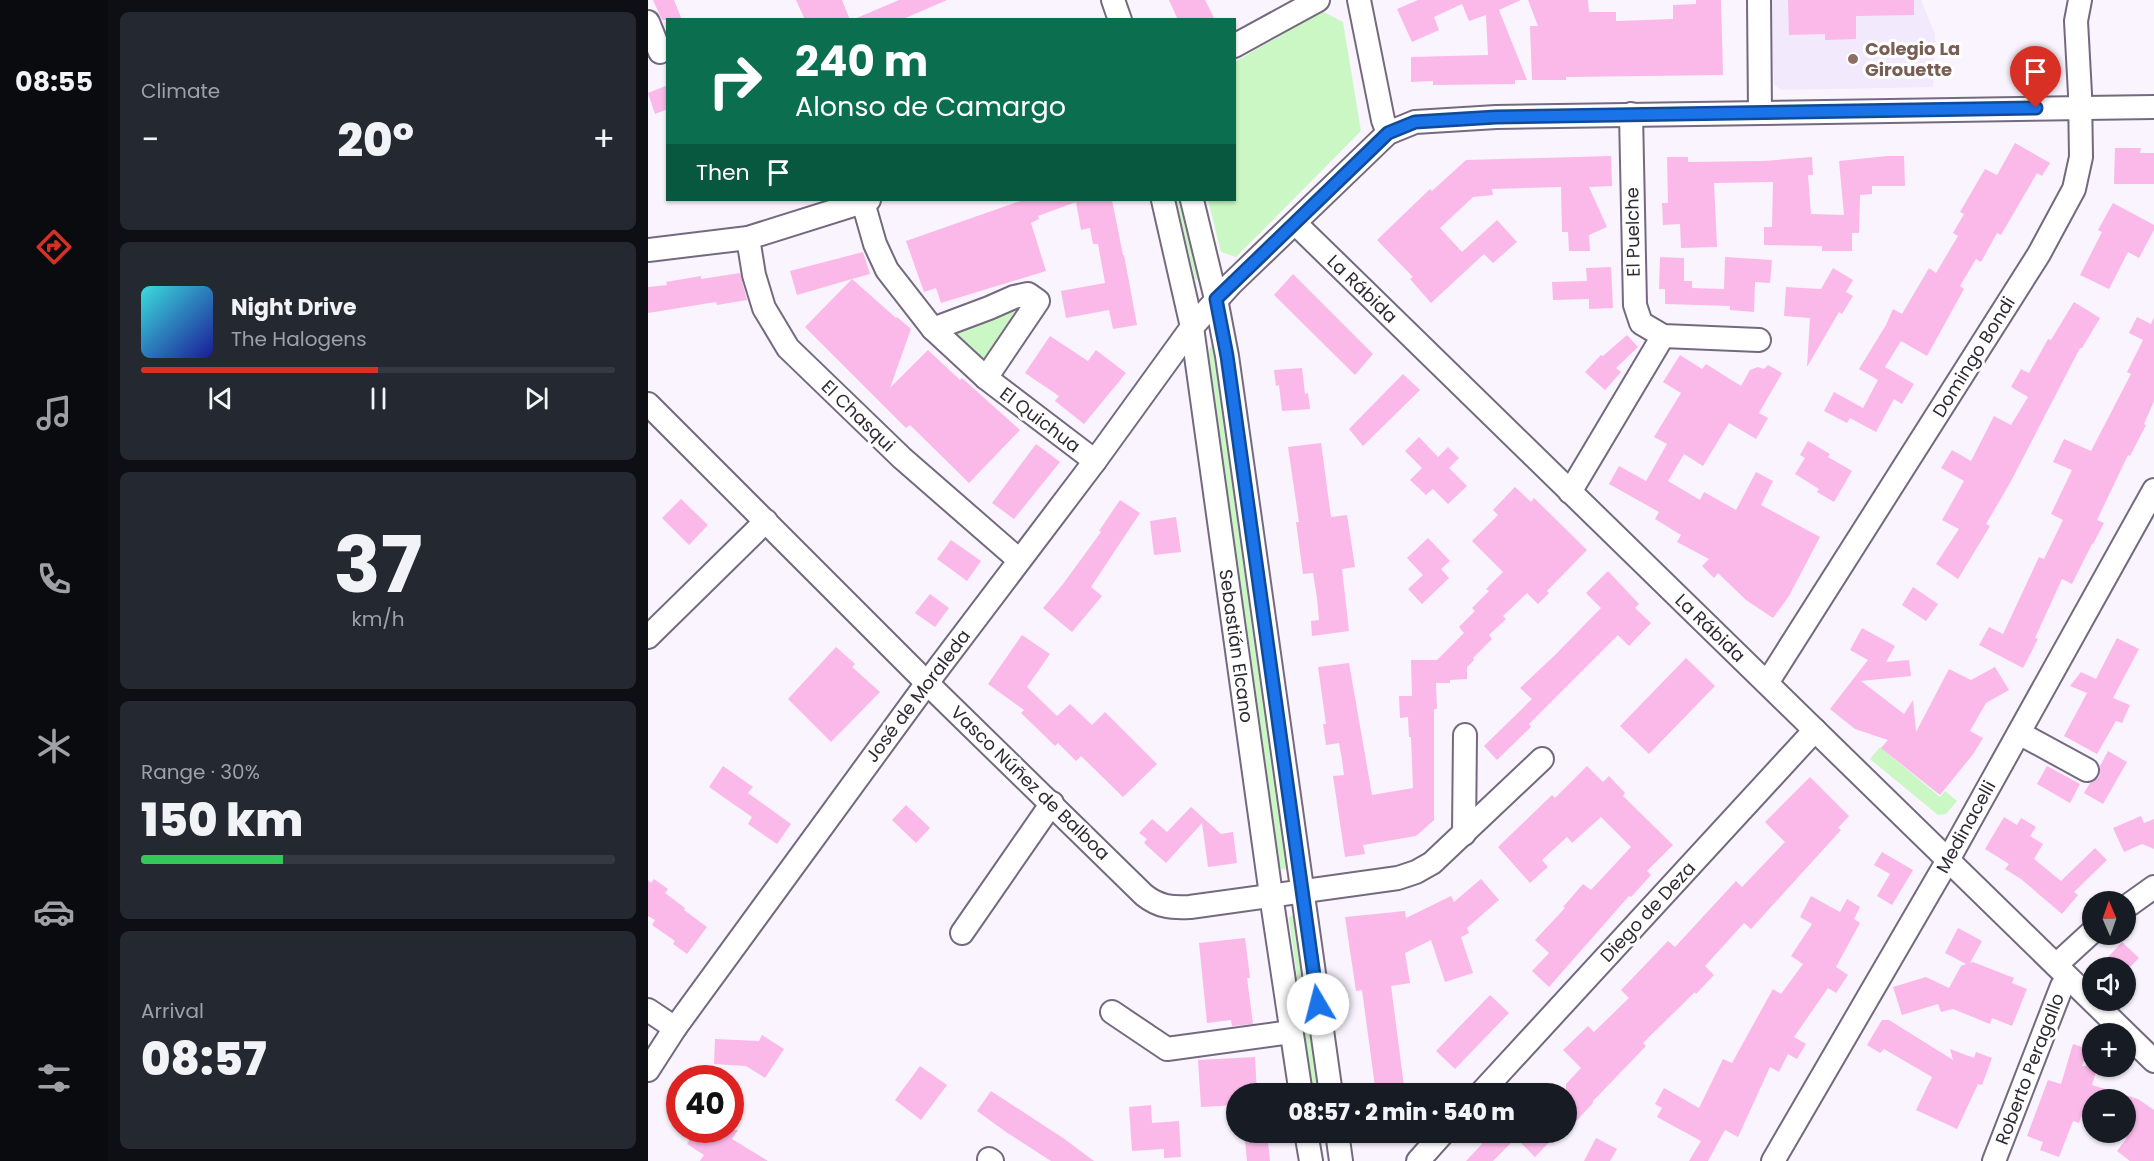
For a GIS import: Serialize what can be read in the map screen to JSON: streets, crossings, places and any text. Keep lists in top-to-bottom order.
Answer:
{
  "streets": {
    "street": [
      "El Puelche",
      "La Rábida",
      "Domingo Bondi",
      "El Chasqui",
      "El Quichua",
      "Sebastián Elcano",
      "José de Moraleda",
      "Vasco Núñez de Balboa",
      "Medinacelli",
      "Diego de Deza",
      "Roberto Peragallo"
    ]
  },
  "crossings": [
    ["La Rábida", "Domingo Bondi"],
    ["La Rábida", "José de Moraleda"],
    ["La Rábida", "Medinacelli"],
    ["La Rábida", "Diego de Deza"],
    ["La Rábida", "Roberto Peragallo"],
    ["El Chasqui", "José de Moraleda"],
    ["El Quichua", "José de Moraleda"],
    ["Sebastián Elcano", "José de Moraleda"],
    ["Sebastián Elcano", "Vasco Núñez de Balboa"],
    ["José de Moraleda", "Vasco Núñez de Balboa"]
  ],
  "places": ["Colegio La Girouette"],
  "north": "top",
  "page": {
    "tabs": "08:55",
    "tile": [
      "Climate",
      ["37", "km/h"],
      ["Range · 30%", "150 km"],
      ["Arrival", "08:57"]
    ],
    "turn": ["240 m", "Alonso de Camargo"],
    "heat": ["−", "20°", "+"],
    "then": "Then",
    "song": ["Night Drive", "The Halogens"],
    "map_buttons": ["+", "−"],
    "limit": "40",
    "trip": "08:57 · 2 min · 540 m"
  }
}
